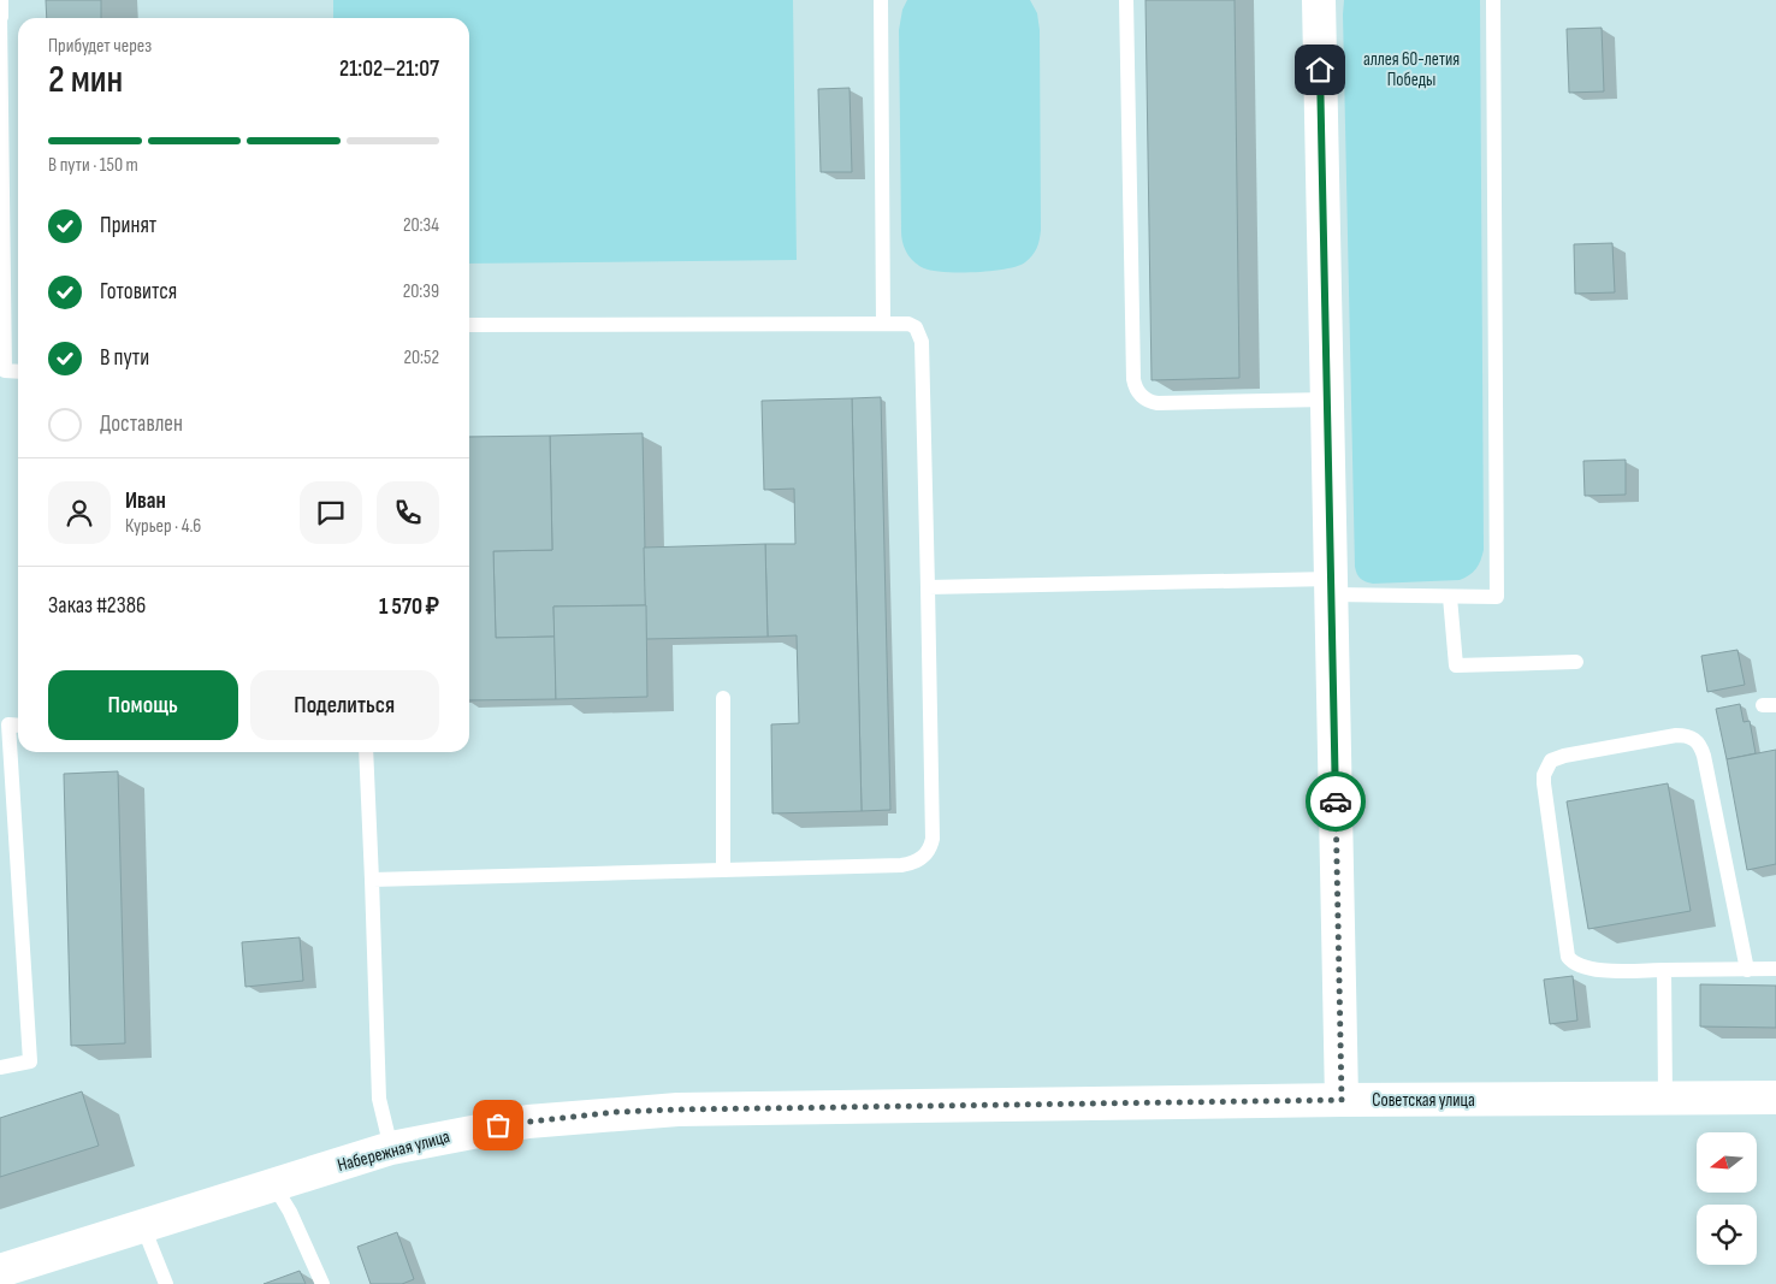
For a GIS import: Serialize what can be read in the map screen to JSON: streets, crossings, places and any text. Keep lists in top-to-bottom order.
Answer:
{
  "streets": {
    "main road": ["Советская улица", "Набережная улица"]
  },
  "crossings": [
    ["Советская улица", "Набережная улица"]
  ],
  "parks": ["аллея 60-летия Победы"],
  "north": "left",
  "page": {
    "heading": ["2 мин", "Прибудет через", "21:02–21:07"],
    "panel": [
      "Иван",
      "Курьер · 4.6",
      "Заказ #2386",
      "1 570 ₽"
    ],
    "bar": "В пути · 150 m",
    "list": [
      ["Принят", "20:34"],
      ["Готовится", "20:39"],
      ["В пути", "20:52"],
      "Доставлен"
    ],
    "buttons": ["Помощь", "Поделиться"]
  }
}
